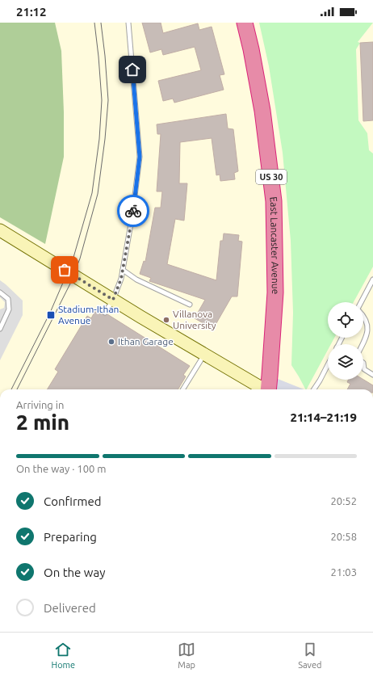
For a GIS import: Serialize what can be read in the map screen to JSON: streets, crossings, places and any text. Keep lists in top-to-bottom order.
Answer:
{
  "streets": {
    "highway": ["US 30", "East Lancaster Avenue"]
  },
  "places": {
    "transit": ["Stadium-Ithan Avenue"],
    "other": ["Villanova University", "Ithan Garage"]
  },
  "page": {
    "status": "21:12",
    "heading": ["2 min", "Arriving in", "21:14–21:19"],
    "bar": "On the way · 100 m",
    "list": [
      ["Confirmed", "20:52"],
      ["Preparing", "20:58"],
      ["On the way", "21:03"],
      "Delivered"
    ],
    "tabs": ["Home", "Map", "Saved"]
  }
}
